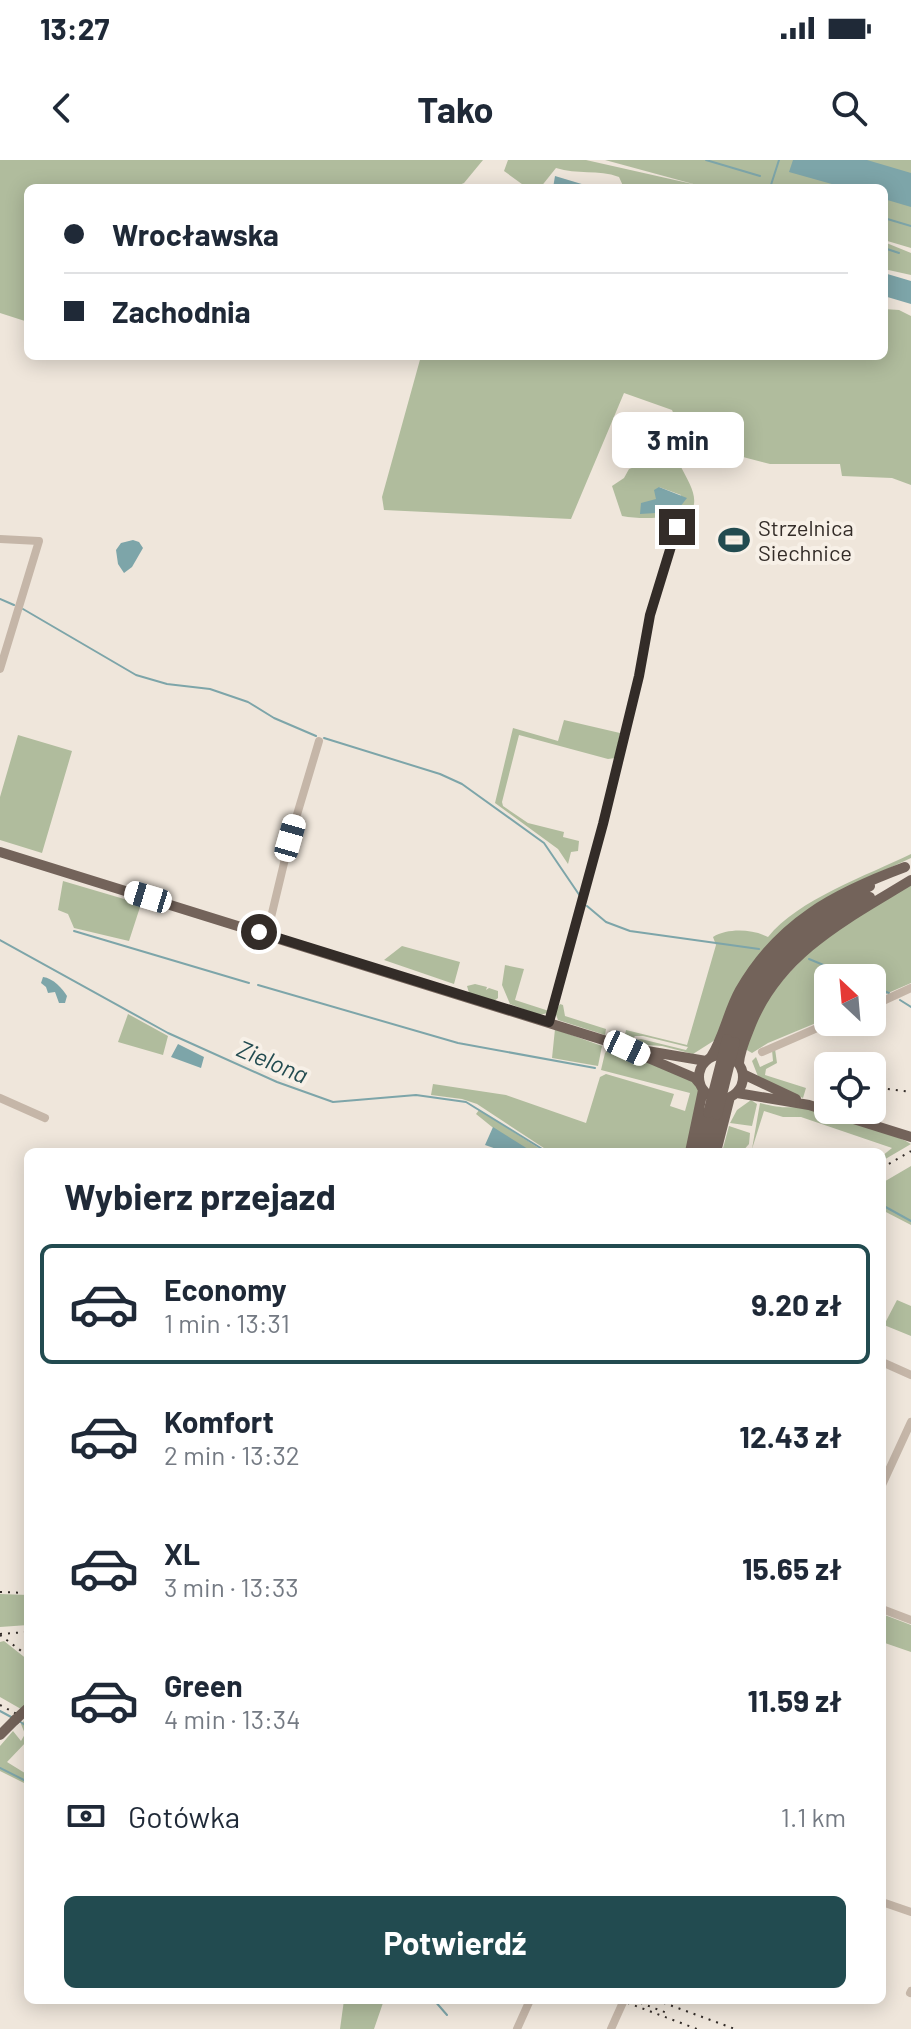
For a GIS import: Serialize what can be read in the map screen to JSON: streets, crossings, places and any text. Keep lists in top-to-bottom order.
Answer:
{
  "water": ["Zielona"],
  "places": {
    "sports": ["Strzelnica Siechnice"]
  },
  "north": "top left",
  "page": {
    "status": "13:27",
    "header": "Tako",
    "banner": ["Wrocławska", "Zachodnia"],
    "bubble": "3 min",
    "heading": "Wybierz przejazd",
    "list": [
      {
        "name": "Economy",
        "note": "1 min · 13:31",
        "value": "9.20 zł"
      },
      {
        "name": "Komfort",
        "note": "2 min · 13:32",
        "value": "12.43 zł"
      },
      {
        "name": "XL",
        "note": "3 min · 13:33",
        "value": "15.65 zł"
      },
      {
        "name": "Green",
        "note": "4 min · 13:34",
        "value": "11.59 zł"
      }
    ],
    "pay": ["Gotówka", "1.1 km"],
    "buttons": "Potwierdź"
  }
}
